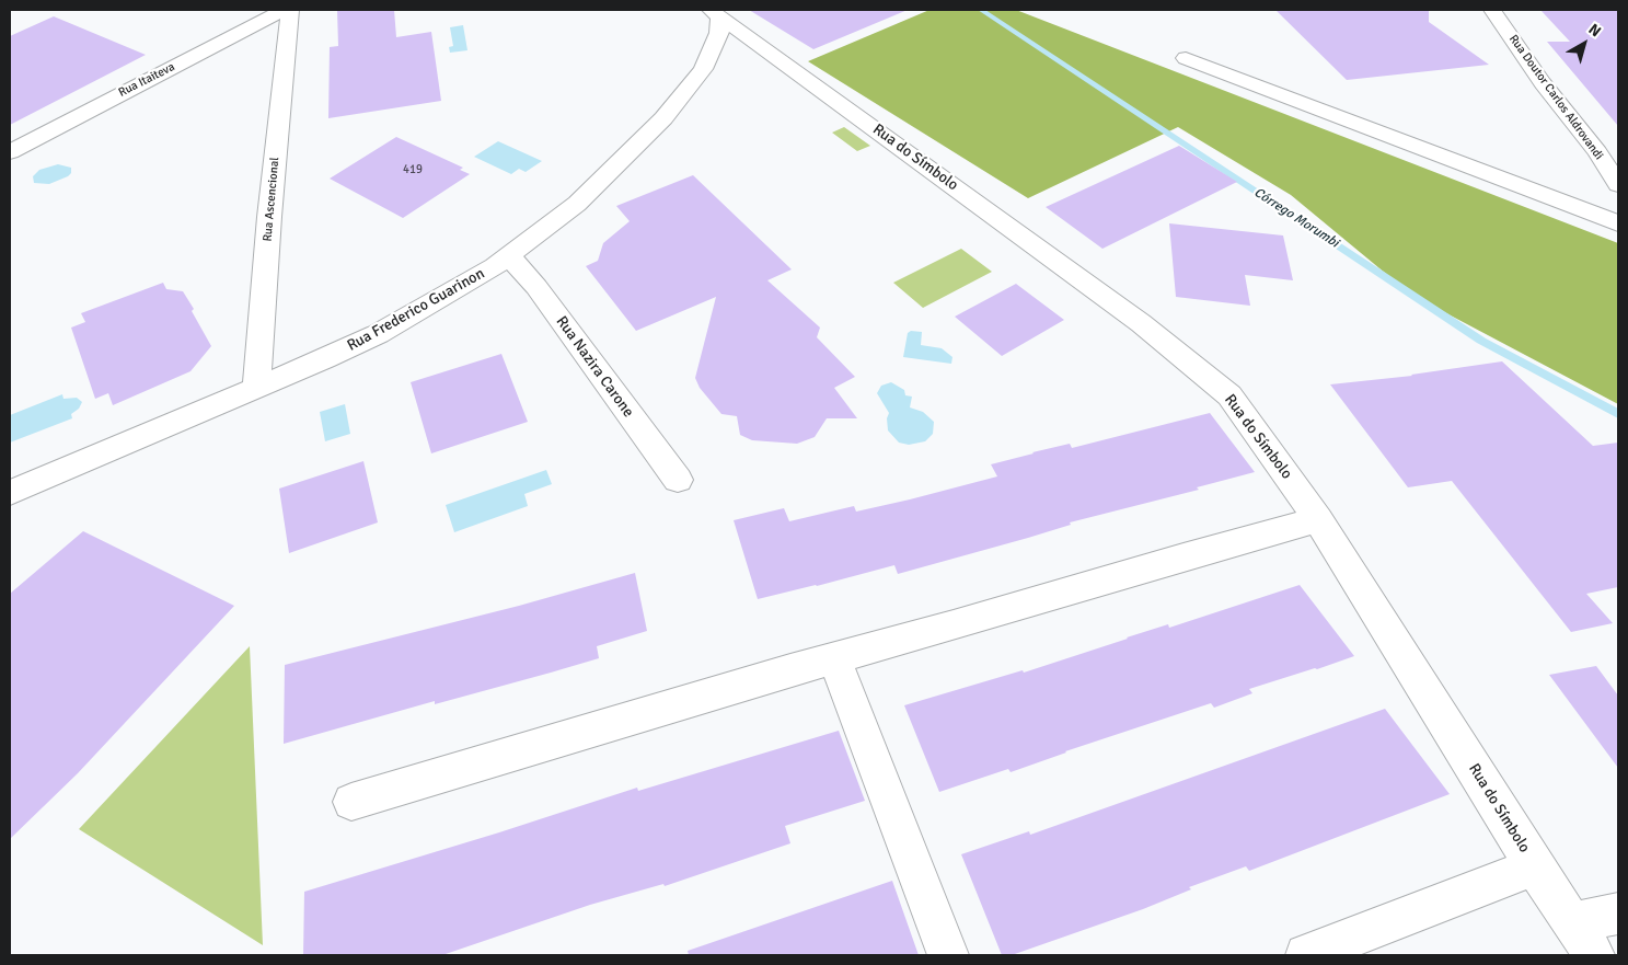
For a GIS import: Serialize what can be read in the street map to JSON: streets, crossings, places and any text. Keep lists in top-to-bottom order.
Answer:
{
  "streets": {
    "street": [
      "Rua Itaiteva",
      "Rua Doutor Carlos Aldrovandi",
      "Rua do Símbolo",
      "Rua Ascencional",
      "Rua Frederico Guarinon",
      "Rua Nazira Carone"
    ]
  },
  "crossings": [
    ["Rua do Símbolo", "Rua Frederico Guarinon"],
    ["Rua Ascencional", "Rua Frederico Guarinon"],
    ["Rua Frederico Guarinon", "Rua Nazira Carone"]
  ],
  "water": ["Córrego Morumbi"],
  "house_numbers": ["419"],
  "north": "top right"
}
